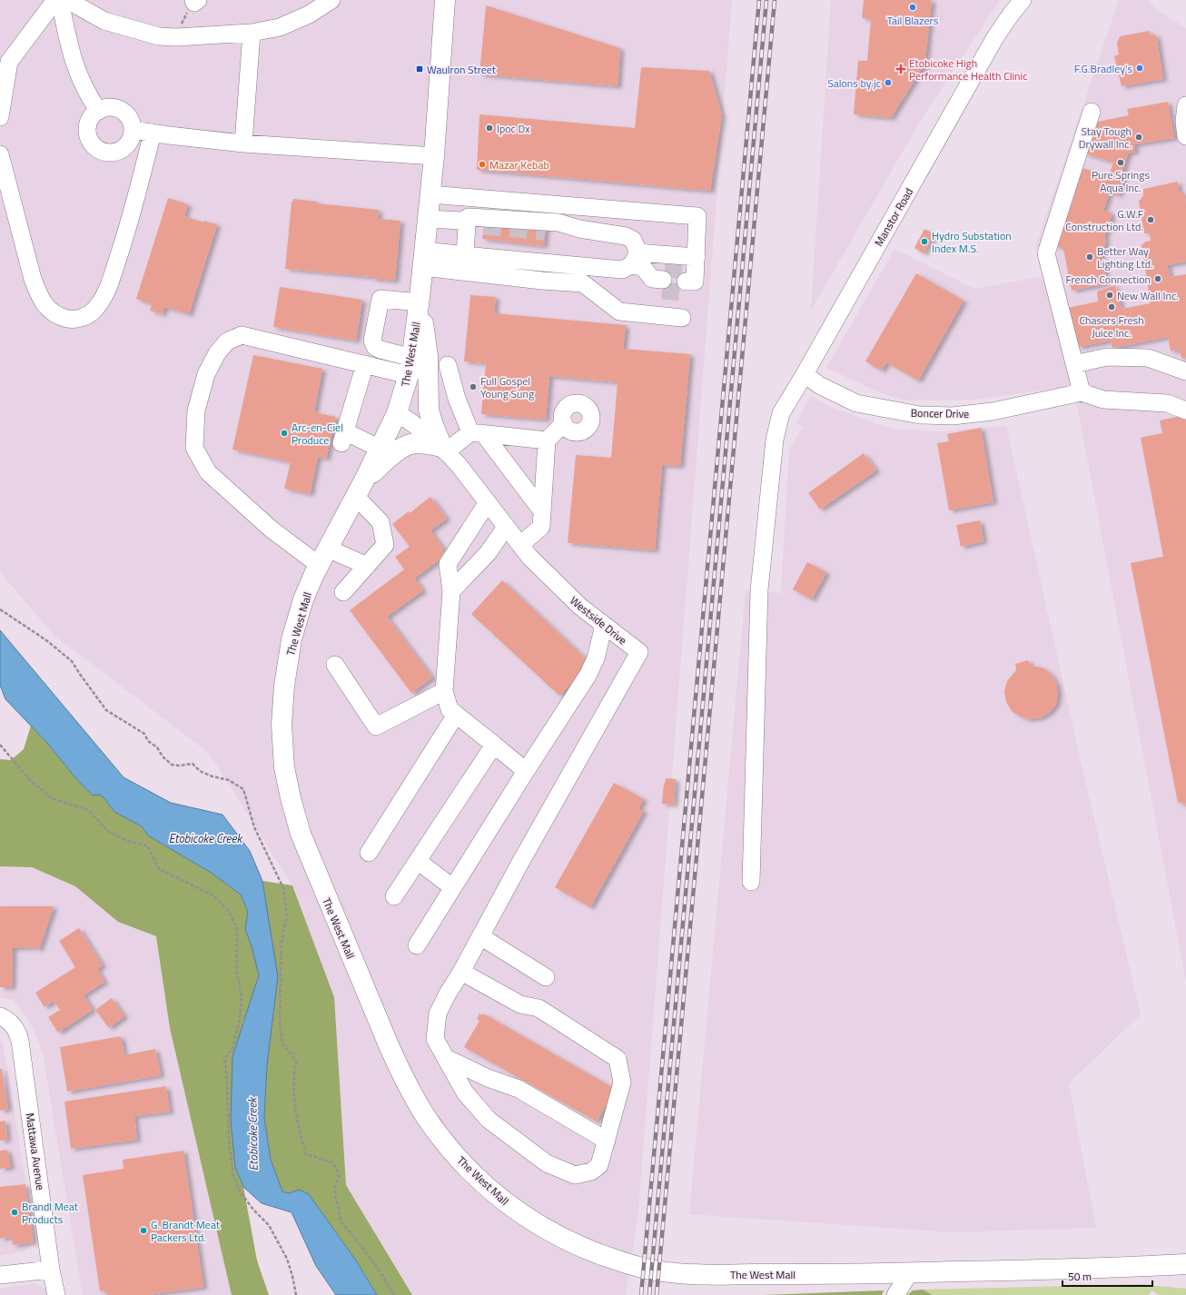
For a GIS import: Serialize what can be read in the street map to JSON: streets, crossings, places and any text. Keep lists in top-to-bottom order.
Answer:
{
  "streets": {
    "main road": ["The West Mall"],
    "street": [
      "Manstor Road",
      "Boncer Drive",
      "Westside Drive",
      "Mattawa Avenue"
    ]
  },
  "crossings": [
    ["Manstor Road", "Boncer Drive"],
    ["The West Mall", "Westside Drive"]
  ],
  "water": ["Etobicoke Creek"],
  "places": {
    "other": [
      "Tail Blazers",
      "F.G.Bradley's",
      "Salons by jc",
      "Ipoc Dx",
      "Stay Tough Drywall Inc.",
      "Pure Springs Aqua Inc.",
      "Mazar Kebab",
      "G.W.F Construction Ltd.",
      "Hydro Substation Index M.S.",
      "Better Way Lighting Ltd.",
      "French Connection",
      "New Wall Inc.",
      "Chasers Fresh Juice Inc.",
      "Full Gospel Young Sung",
      "Arc-en-Ciel Produce",
      "Brandl Meat Products",
      "G. Brandt Meat Packers Ltd."
    ],
    "transit": ["Waulron Street"],
    "health": ["Etobicoke High Performance Health Clinic"]
  },
  "scale_bar": "50 m"
}
